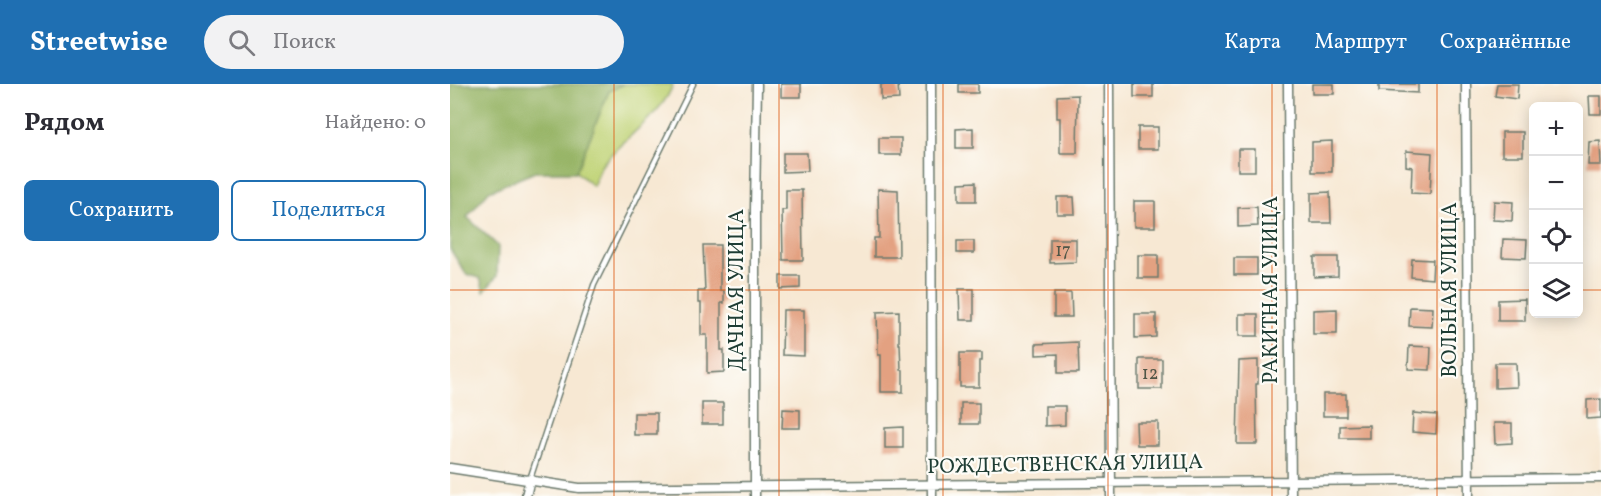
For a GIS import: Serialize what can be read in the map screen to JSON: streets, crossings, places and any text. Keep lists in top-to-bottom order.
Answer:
{
  "streets": {
    "street": [
      "ДАЧНАЯ УЛИЦА",
      "РАКИТНАЯ УЛИЦА",
      "ВОЛЬНАЯ УЛИЦА",
      "РОЖДЕСТВЕНСКАЯ УЛИЦА"
    ]
  },
  "crossings": [
    ["ДАЧНАЯ УЛИЦА", "РОЖДЕСТВЕНСКАЯ УЛИЦА"],
    ["РАКИТНАЯ УЛИЦА", "РОЖДЕСТВЕНСКАЯ УЛИЦА"],
    ["ВОЛЬНАЯ УЛИЦА", "РОЖДЕСТВЕНСКАЯ УЛИЦА"]
  ],
  "house_numbers": ["17", "12"],
  "page": {
    "header": "Streetwise",
    "search": "Поиск",
    "nav": ["Карта", "Маршрут", "Сохранённые"],
    "heading": ["Рядом", "Найдено: 0"],
    "map_buttons": ["+", "−"],
    "buttons": ["Сохранить", "Поделиться"]
  }
}
